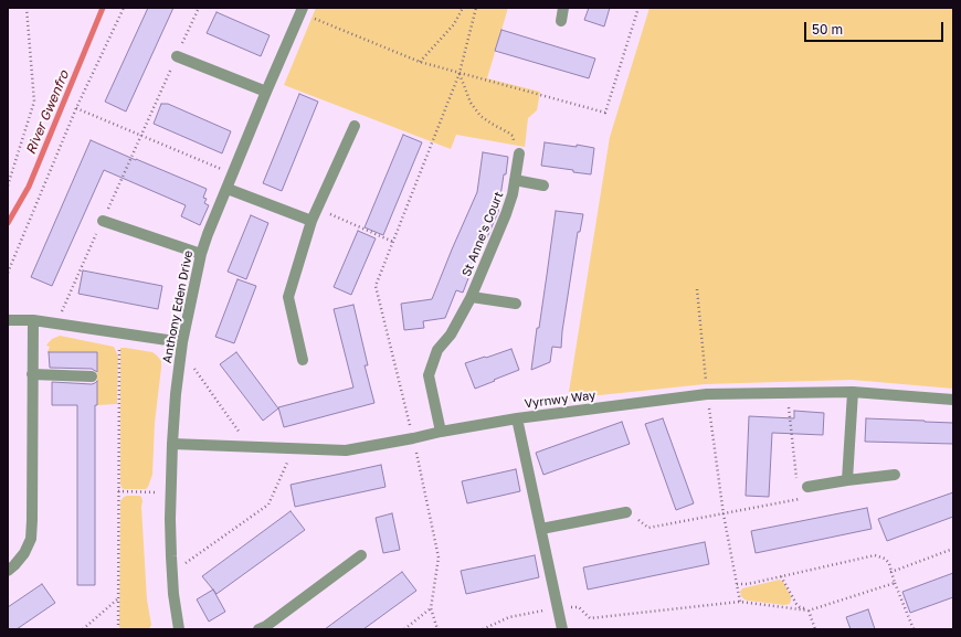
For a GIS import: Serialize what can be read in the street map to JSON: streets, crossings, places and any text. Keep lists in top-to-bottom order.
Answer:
{
  "streets": {
    "street": ["St Anne's Court", "Anthony Eden Drive", "Vyrnwy Way"]
  },
  "crossings": [
    ["St Anne's Court", "Vyrnwy Way"],
    ["Anthony Eden Drive", "Vyrnwy Way"]
  ],
  "water": ["River Gwenfro"],
  "scale_bar": "50 m"
}
